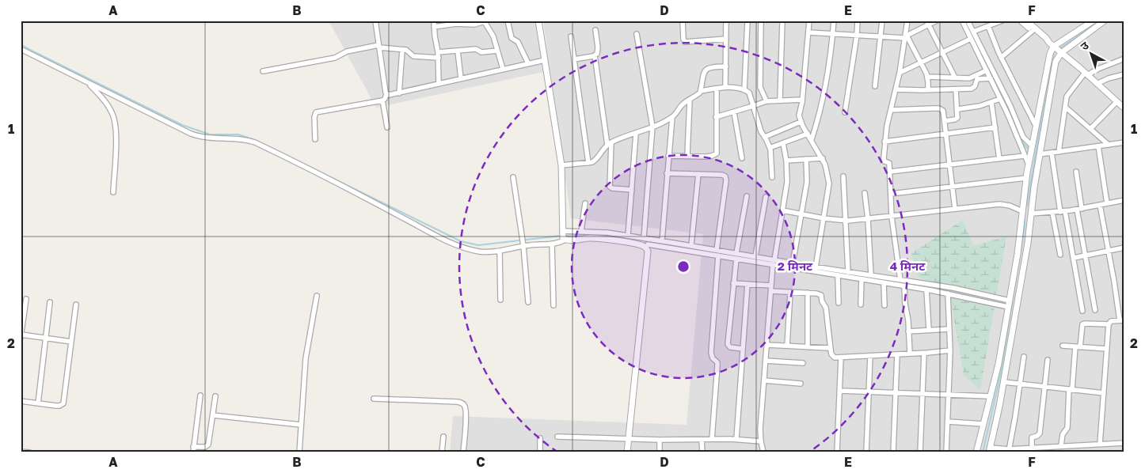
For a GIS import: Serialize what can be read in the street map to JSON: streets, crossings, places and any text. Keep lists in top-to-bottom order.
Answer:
{
  "north": "top left",
  "grid": {
    "columns": [
      "A",
      "B",
      "C",
      "D",
      "E",
      "F"
    ],
    "rows": ["1", "2"]
  },
  "rings": ["2 मिनट", "4 मिनट"]
}
